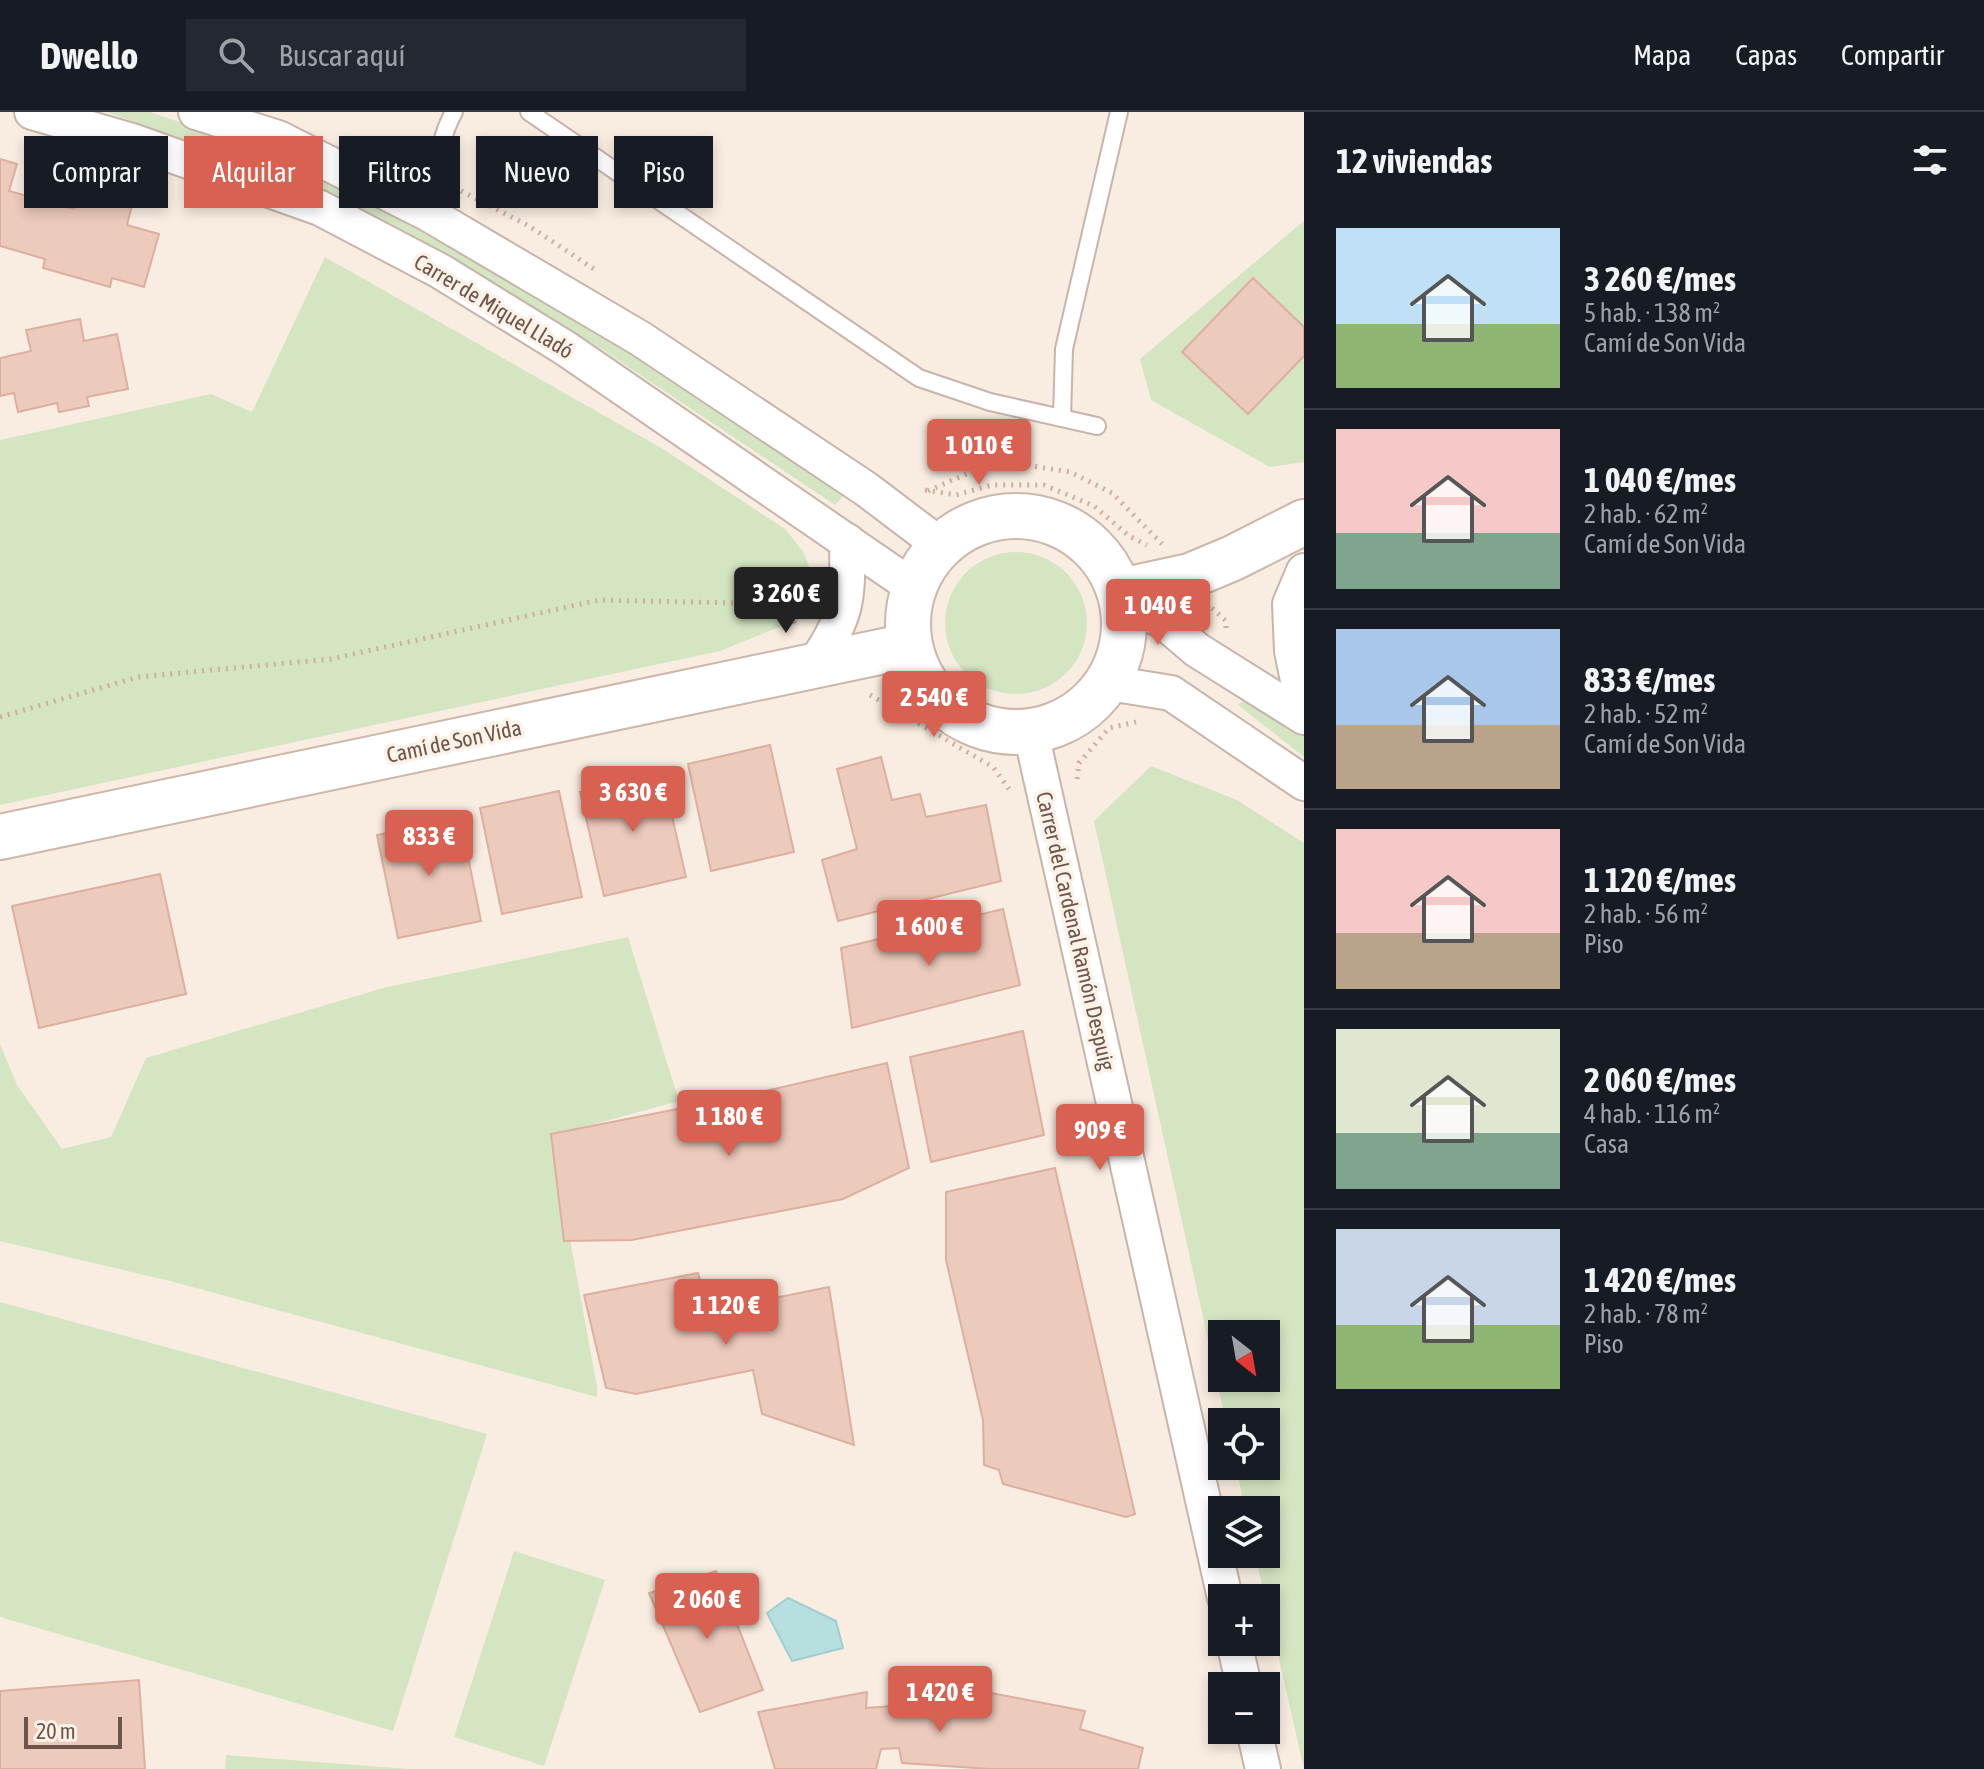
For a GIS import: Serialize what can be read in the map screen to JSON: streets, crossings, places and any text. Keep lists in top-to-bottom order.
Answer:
{
  "streets": {
    "street": ["Carrer de Miquel Lladó", "Camí de Son Vida", "Carrer del Cardenal Ramón Despuig"]
  },
  "crossings": [
    ["Carrer de Miquel Lladó", "Camí de Son Vida"],
    ["Carrer de Miquel Lladó", "Carrer del Cardenal Ramón Despuig"],
    ["Camí de Son Vida", "Carrer del Cardenal Ramón Despuig"]
  ],
  "scale_bar": "20 m",
  "north": "bottom right",
  "page": {
    "header": "Dwello",
    "search": "Buscar aquí",
    "nav": ["Mapa", "Capas", "Compartir"],
    "heading": "12 viviendas",
    "chip": [
      "Comprar",
      "Alquilar",
      "Filtros",
      "Nuevo",
      "Piso"
    ],
    "list": [
      {
        "name": "3 260 €/mes",
        "note": "5 hab. · 138 m² · Camí de Son Vida"
      },
      {
        "name": "1 040 €/mes",
        "note": "2 hab. · 62 m² · Camí de Son Vida"
      },
      {
        "name": "833 €/mes",
        "note": "2 hab. · 52 m² · Camí de Son Vida"
      },
      {
        "name": "1 120 €/mes",
        "note": "2 hab. · 56 m² · Piso"
      },
      {
        "name": "2 060 €/mes",
        "note": "4 hab. · 116 m² · Casa"
      },
      {
        "name": "1 420 €/mes",
        "note": "2 hab. · 78 m² · Piso"
      }
    ],
    "price": [
      "1 010 €",
      "3 260 €",
      "1 040 €",
      "2 540 €",
      "3 630 €",
      "833 €",
      "1 600 €",
      "1 180 €",
      "909 €",
      "1 120 €",
      "2 060 €",
      "1 420 €"
    ],
    "map_buttons": ["+", "−"],
    "scale": "20 m"
  }
}
